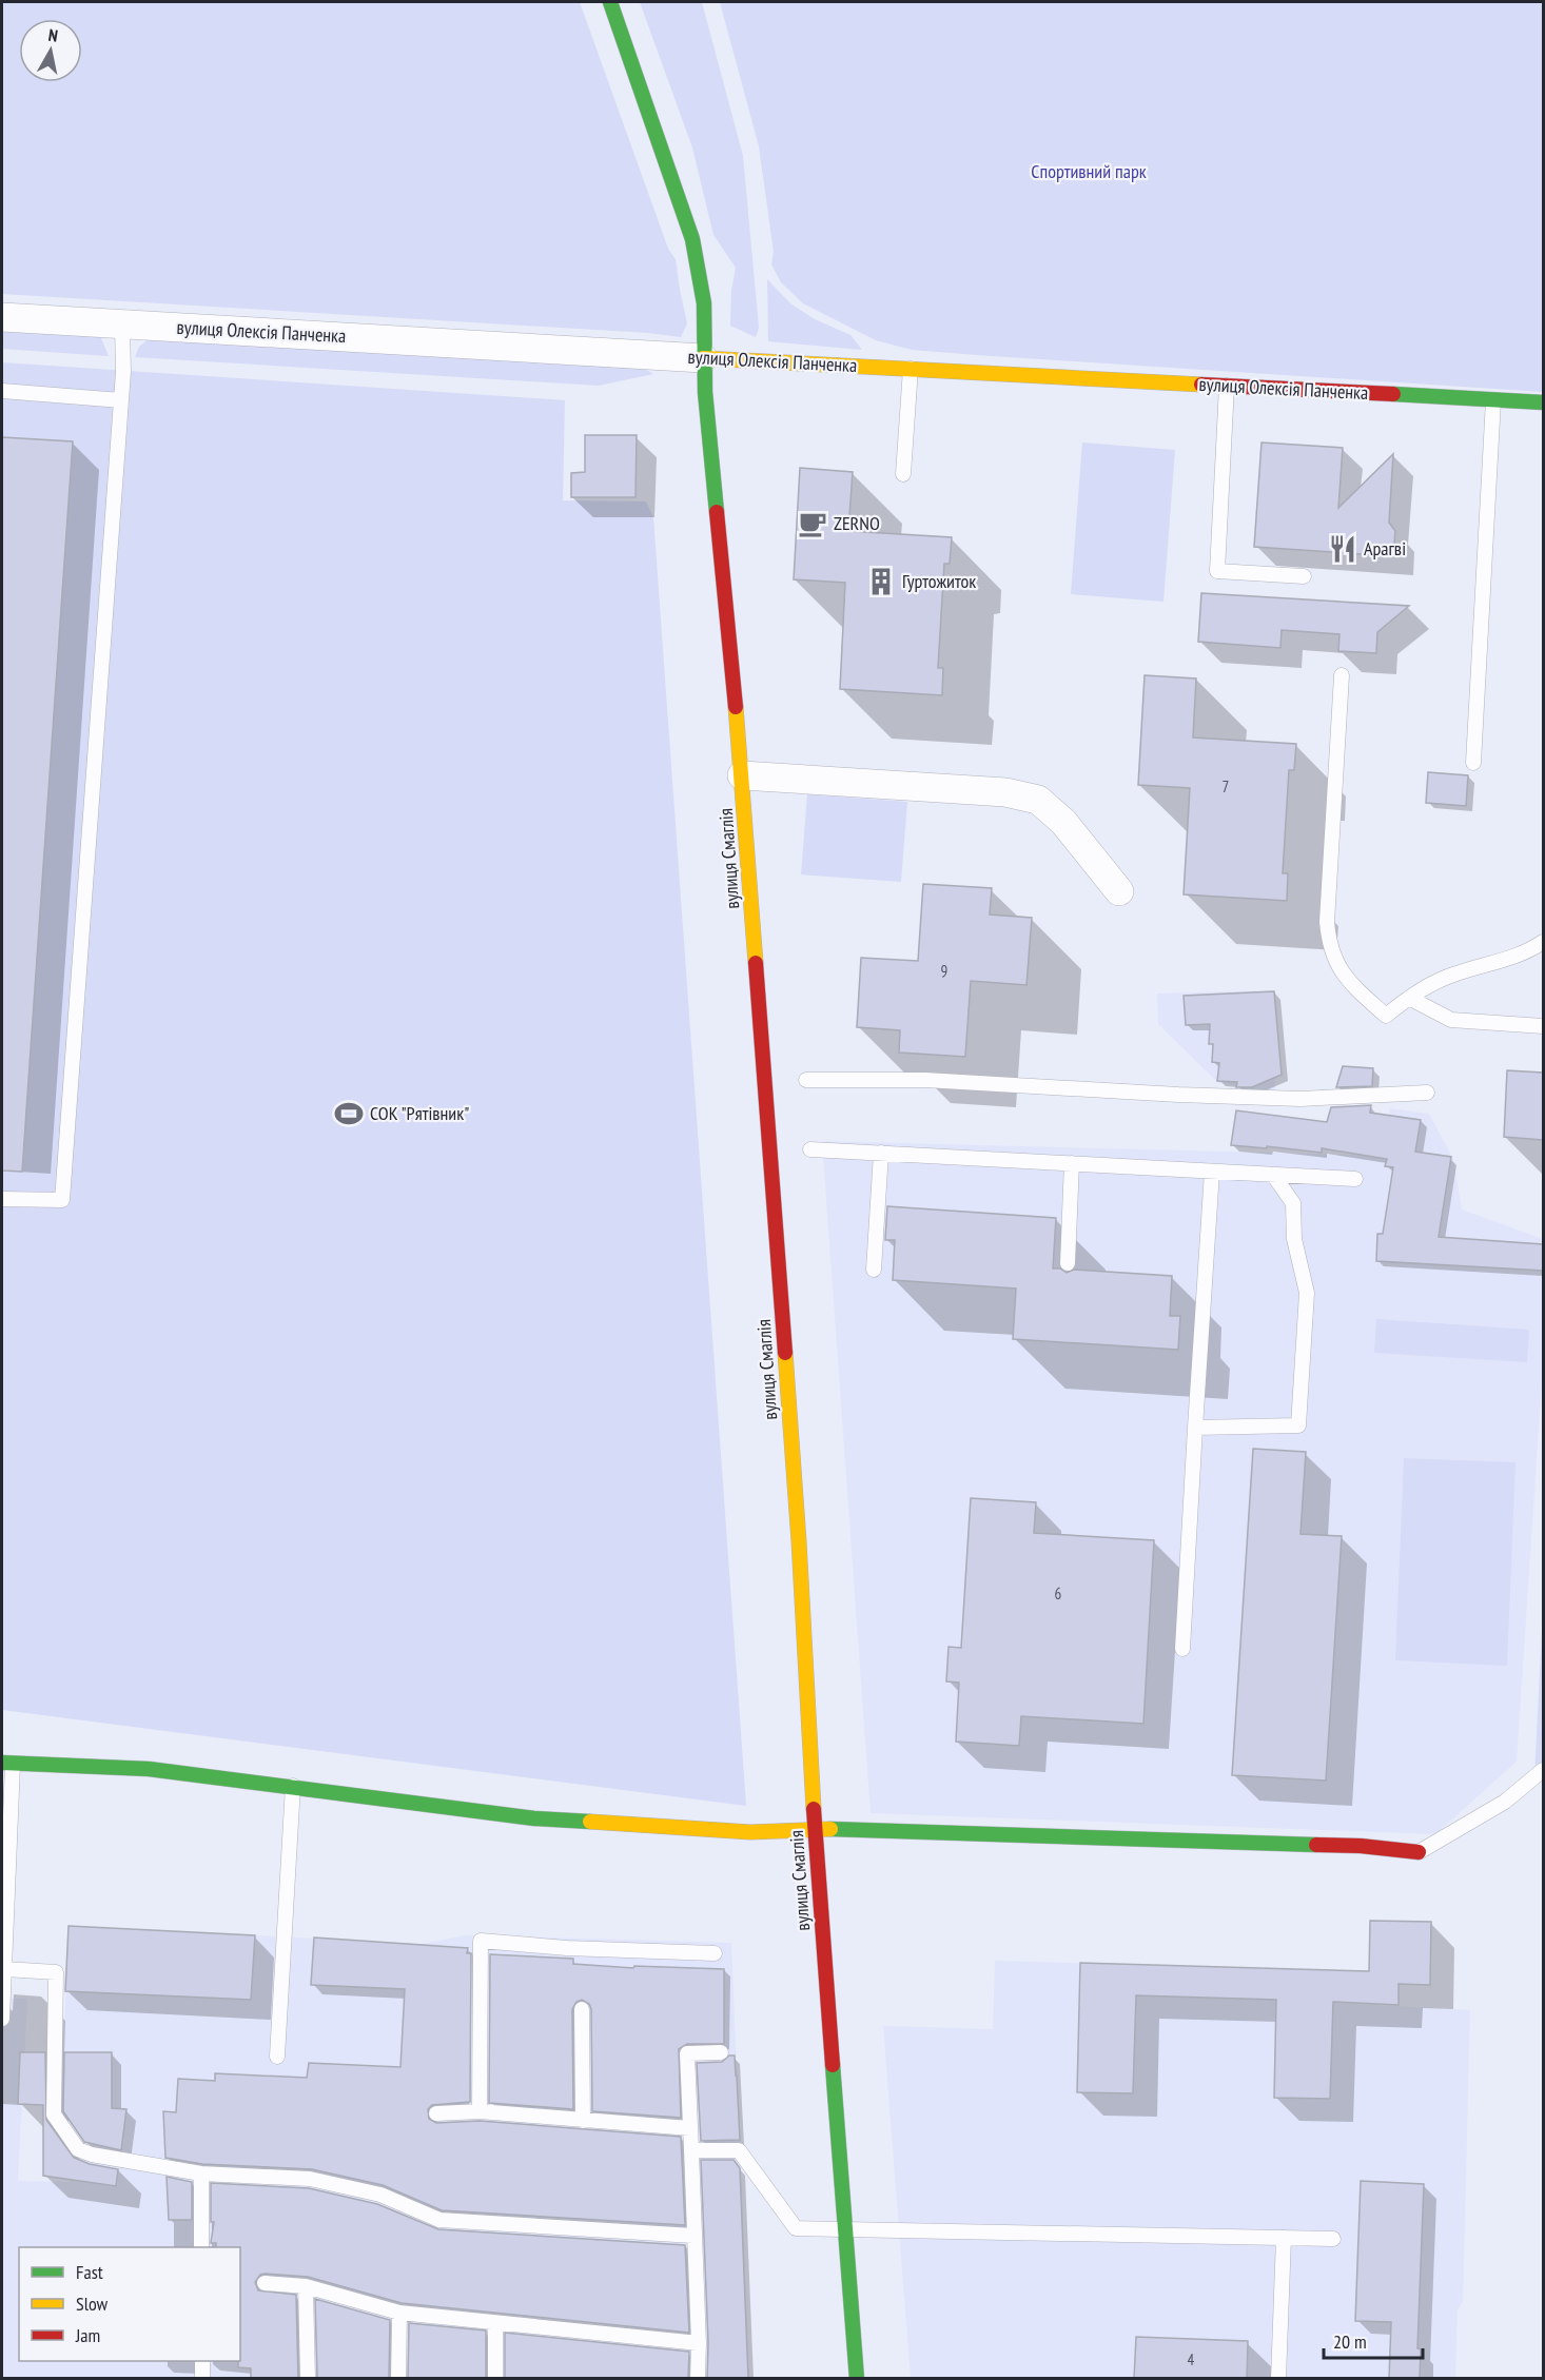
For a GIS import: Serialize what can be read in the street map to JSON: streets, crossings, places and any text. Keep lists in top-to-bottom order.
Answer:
{
  "streets": {
    "street": ["вулиця Олексія Панченка", "вулиця Смаглія"]
  },
  "crossings": [
    ["вулиця Олексія Панченка", "вулиця Смаглія"]
  ],
  "parks": ["Спортивний парк"],
  "places": {
    "cafe": ["ZERNO"],
    "restaurant": ["Арагві"],
    "building": ["Гуртожиток"],
    "sports": ["СОК \"Рятівник\""]
  },
  "house_numbers": [
    "7",
    "9",
    "6",
    "4"
  ],
  "legend": ["Fast", "Slow", "Jam"],
  "scale_bar": "20 m",
  "north": "top"
}
